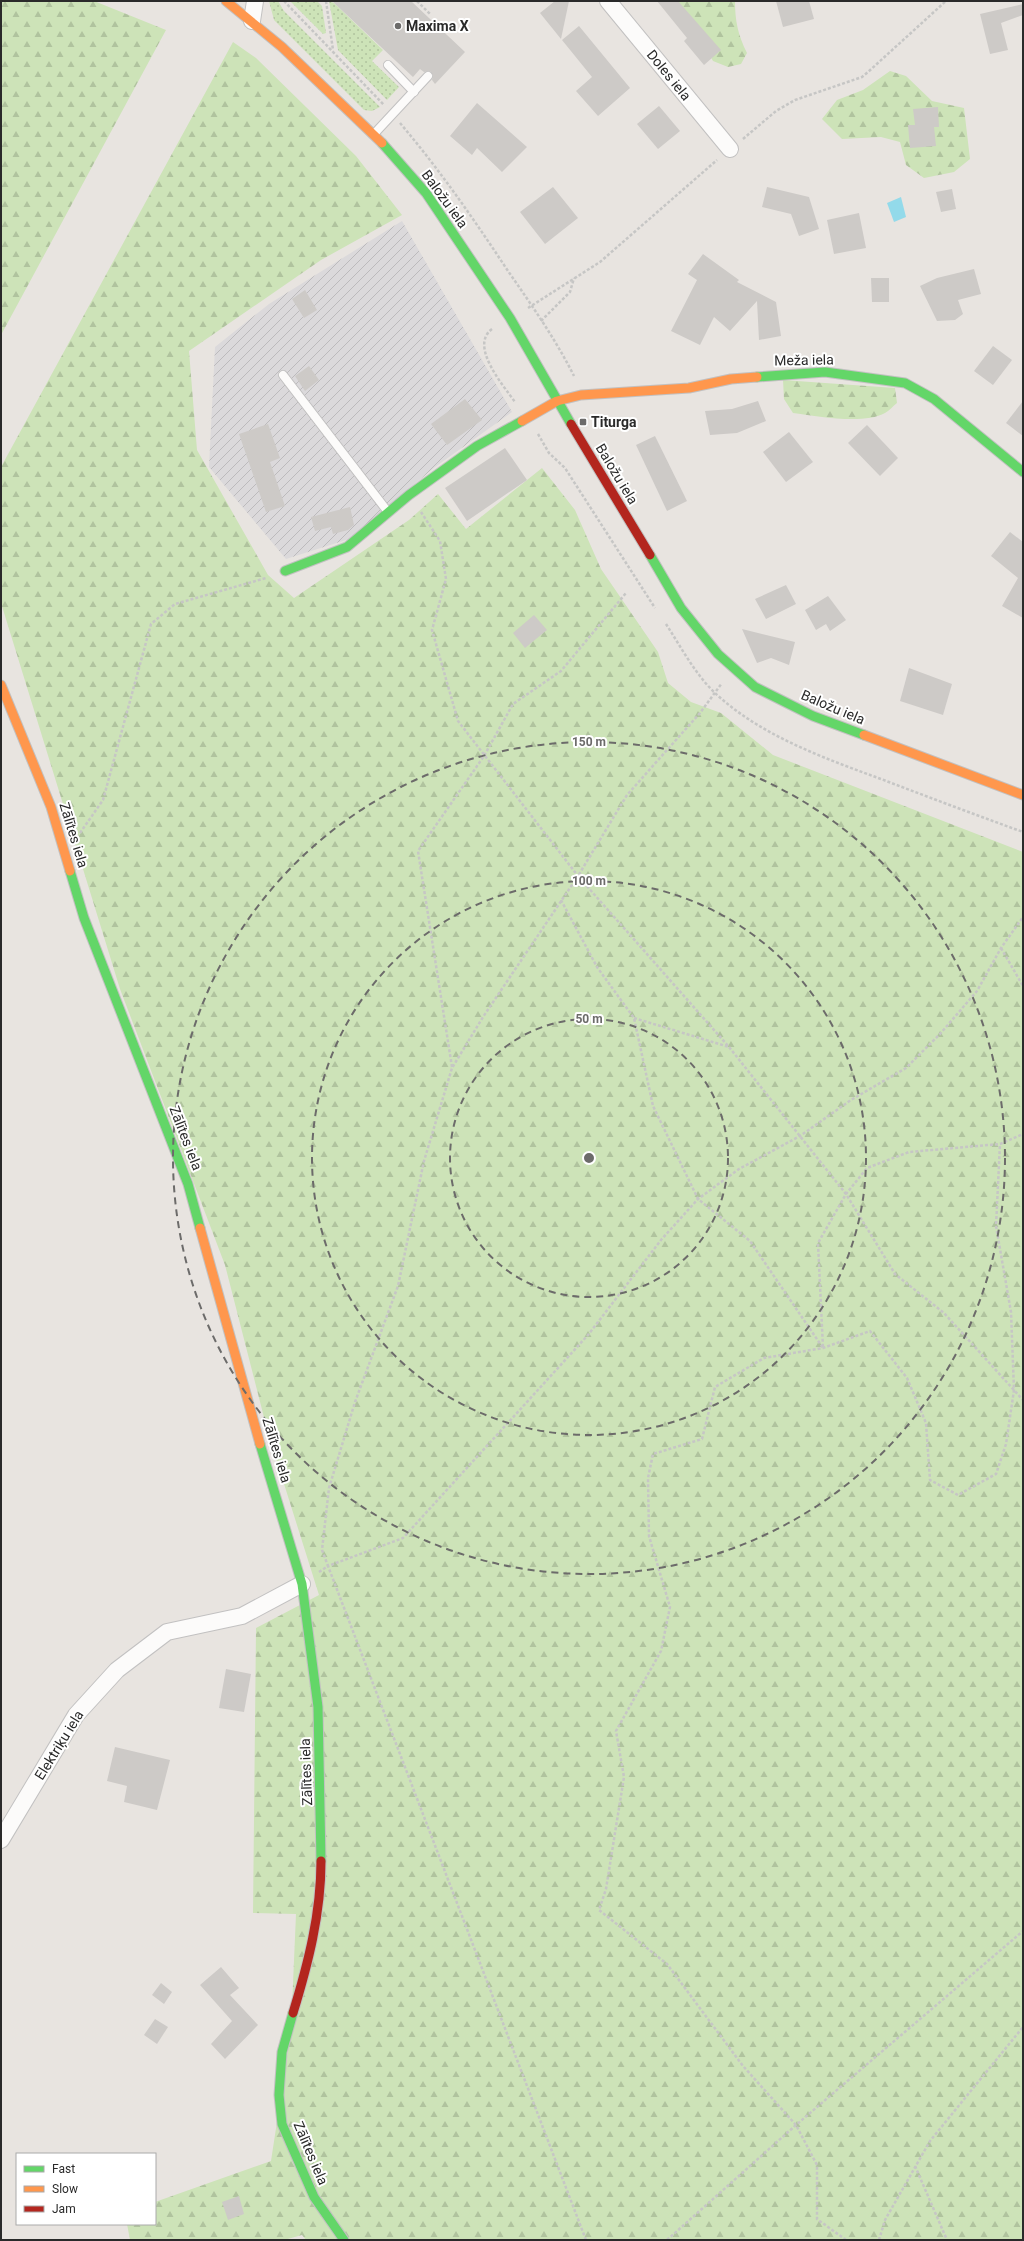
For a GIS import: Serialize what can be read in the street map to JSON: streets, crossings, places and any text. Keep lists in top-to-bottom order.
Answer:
{
  "streets": {
    "street": [
      "Doles iela",
      "Baložu iela",
      "Meža iela",
      "Zālītes iela",
      "Elektriķu iela"
    ]
  },
  "crossings": [
    ["Baložu iela", "Meža iela"],
    ["Zālītes iela", "Elektriķu iela"]
  ],
  "places": {
    "other": ["Maxima X"],
    "transit": ["Titurga"]
  },
  "legend": ["Fast", "Slow", "Jam"],
  "rings": ["150 m", "100 m", "50 m"]
}
